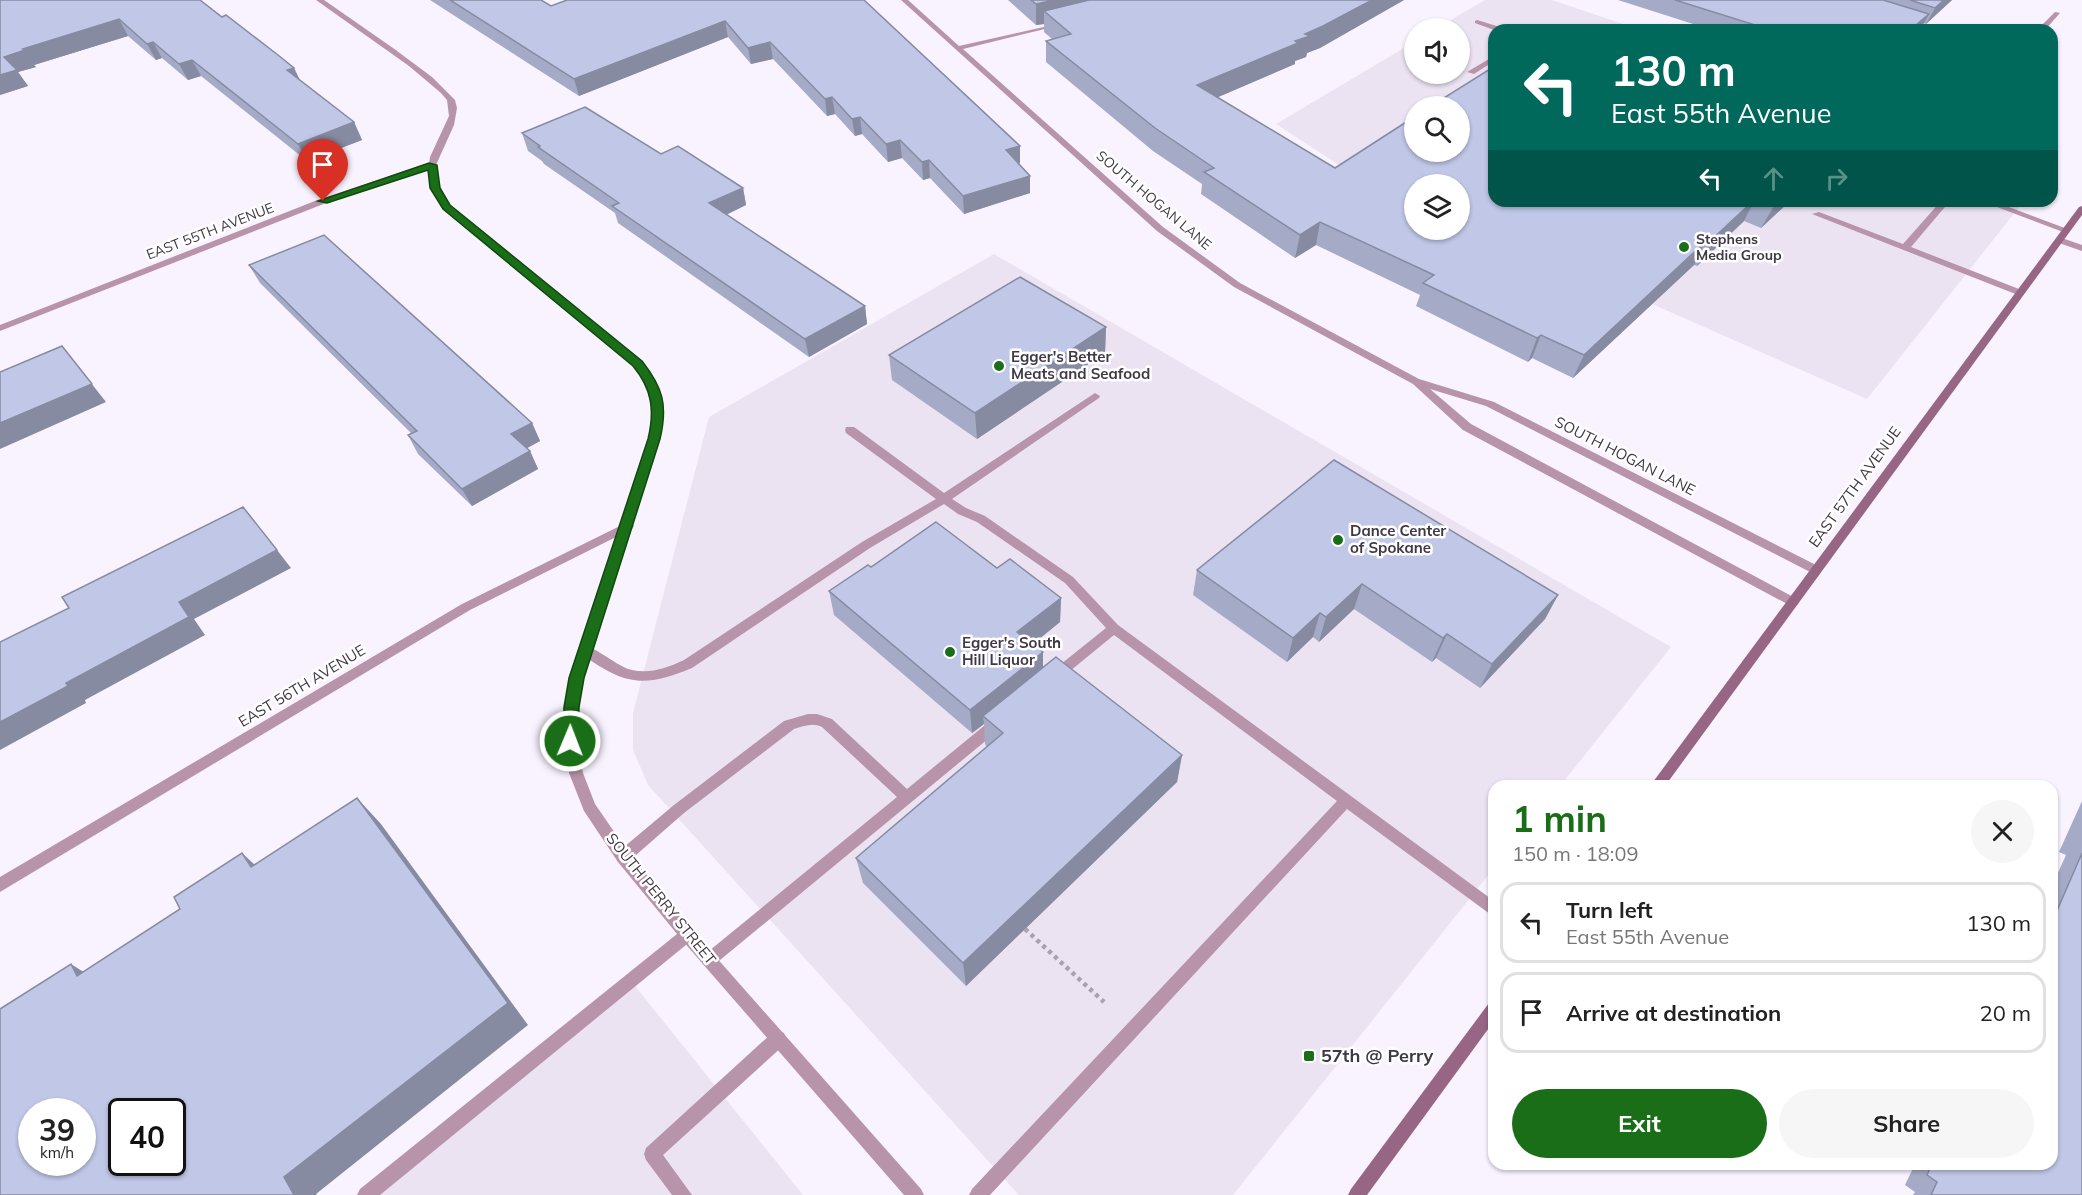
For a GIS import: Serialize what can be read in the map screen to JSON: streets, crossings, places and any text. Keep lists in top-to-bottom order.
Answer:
{
  "streets": {
    "main road": ["EAST 57TH AVENUE"],
    "street": [
      "SOUTH HOGAN LANE",
      "EAST 55TH AVENUE",
      "EAST 56TH AVENUE",
      "SOUTH PERRY STREET"
    ]
  },
  "crossings": [
    ["SOUTH HOGAN LANE", "EAST 57TH AVENUE"],
    ["EAST 55TH AVENUE", "SOUTH PERRY STREET"],
    ["EAST 56TH AVENUE", "SOUTH PERRY STREET"]
  ],
  "places": {
    "other": [
      "Stephens Media Group",
      "Egger's Better Meats and Seafood",
      "Dance Center of Spokane",
      "Egger's South Hill Liquor"
    ],
    "transit": ["57th @ Perry"]
  },
  "page": {
    "turn": ["130 m", "East 55th Avenue"],
    "heading": ["1 min", "150 m · 18:09"],
    "list": [
      {
        "name": "Turn left",
        "note": "East 55th Avenue",
        "value": "130 m"
      },
      {
        "name": "Arrive at destination",
        "value": "20 m"
      }
    ],
    "buttons": ["Exit", "Share"],
    "speed": "39 km/h",
    "limit": "40"
  }
}
